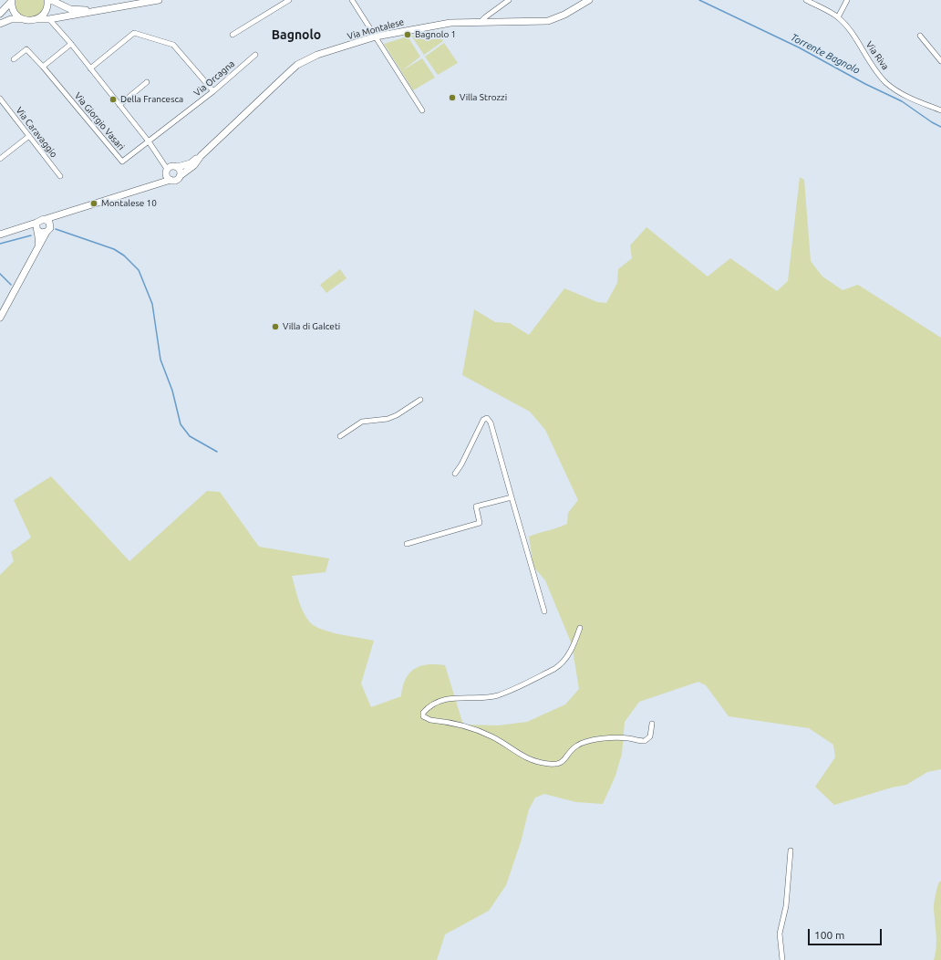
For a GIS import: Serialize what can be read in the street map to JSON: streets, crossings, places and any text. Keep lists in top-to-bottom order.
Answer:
{
  "streets": {
    "street": [
      "Via Montalese",
      "Via Riva",
      "Via Orcagna",
      "Via Giorgio Vasari",
      "Via Caravaggio"
    ]
  },
  "crossings": [
    ["Via Orcagna", "Via Giorgio Vasari"]
  ],
  "districts": ["Bagnolo"],
  "water": ["Torrente Bagnolo"],
  "places": [
    "Bagnolo 1",
    "Villa Strozzi",
    "Della Francesca",
    "Montalese 10",
    "Villa di Galceti"
  ],
  "scale_bar": "100 m"
}
